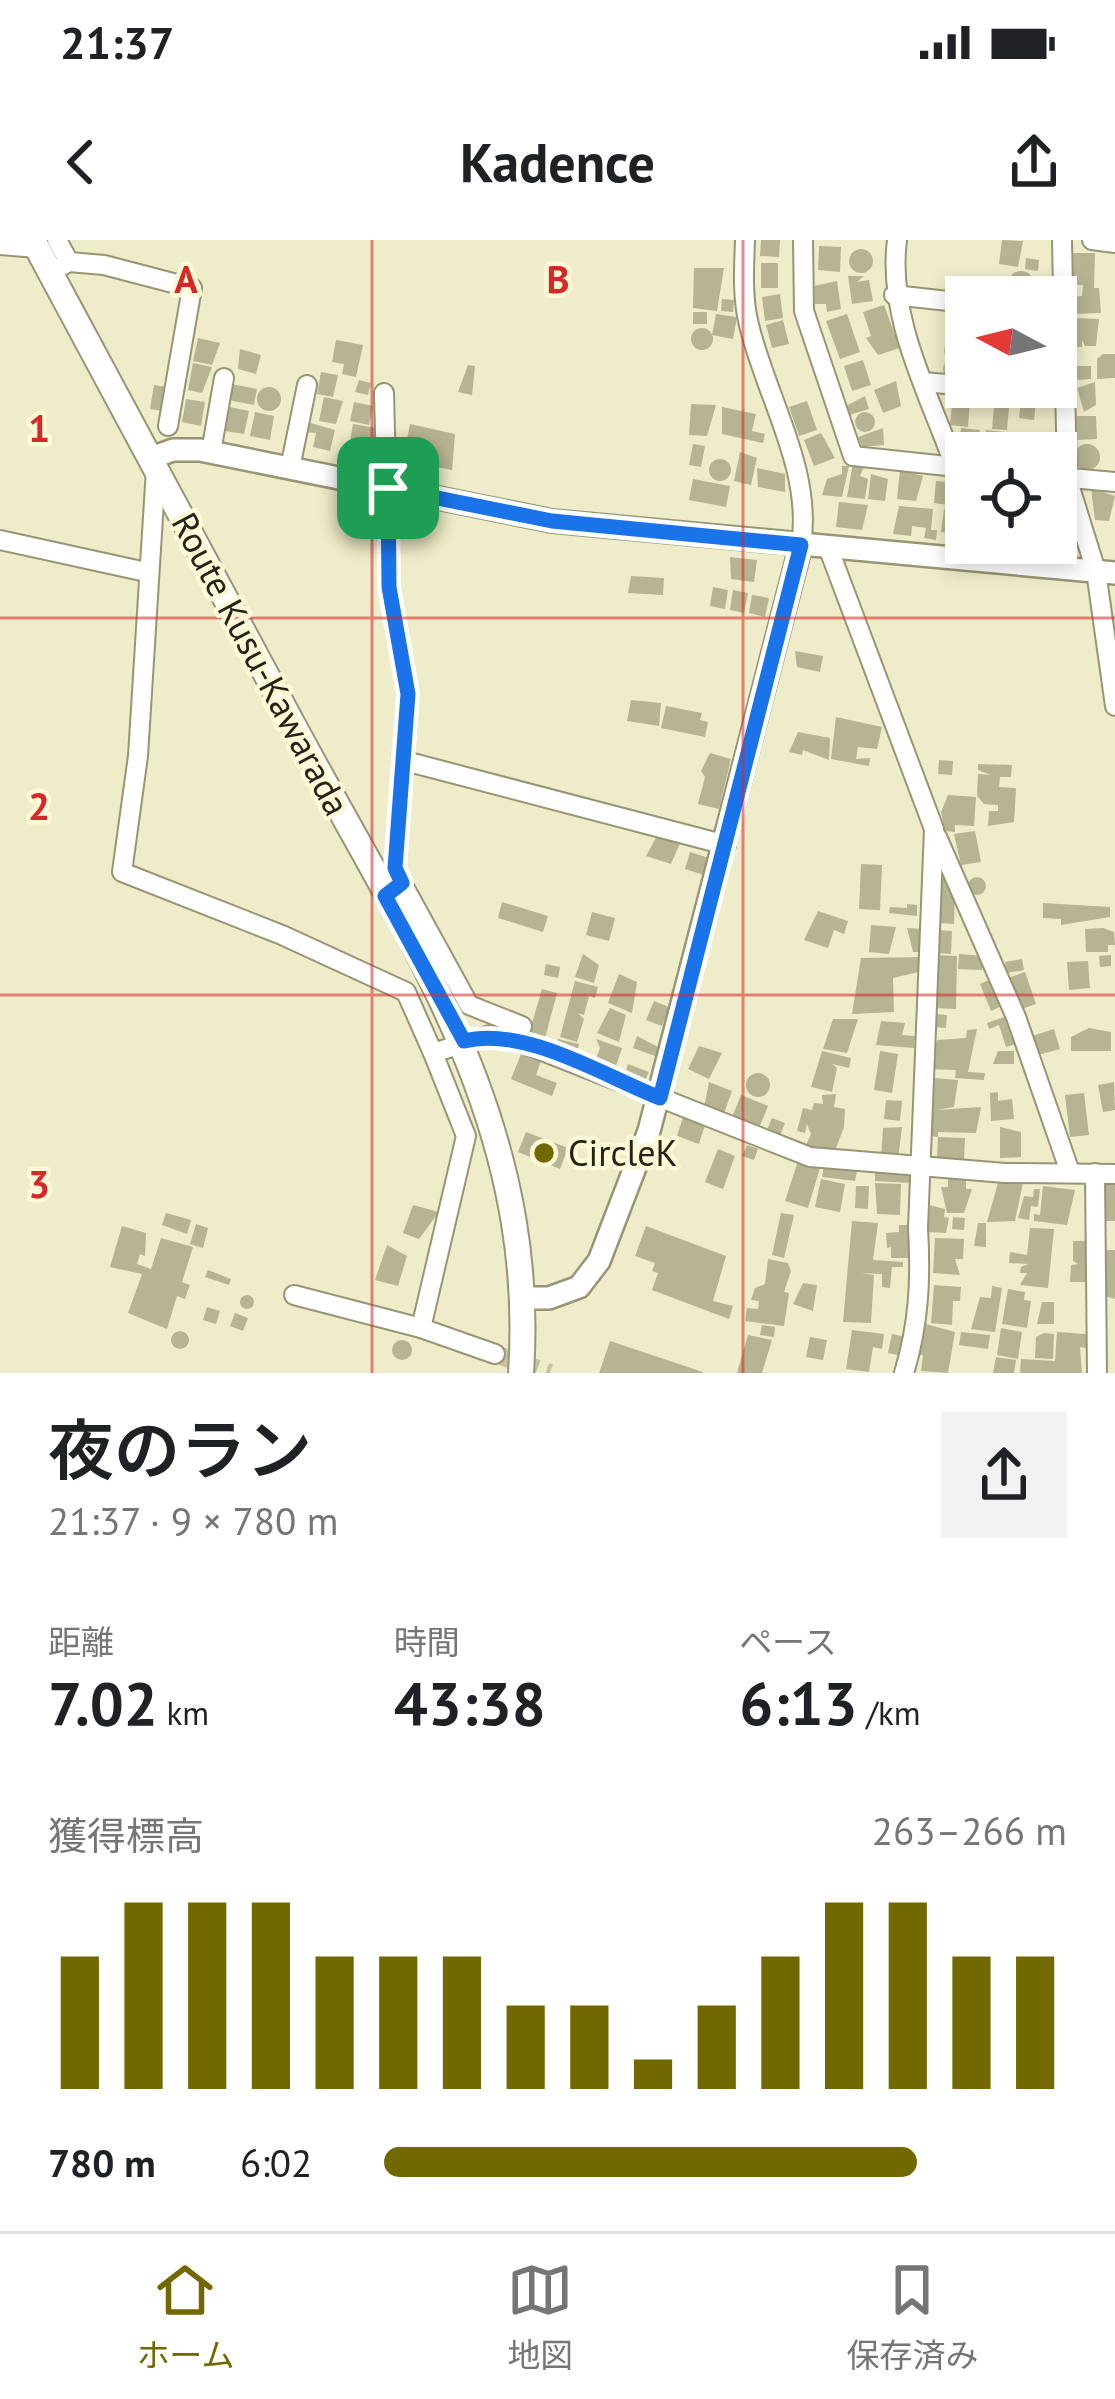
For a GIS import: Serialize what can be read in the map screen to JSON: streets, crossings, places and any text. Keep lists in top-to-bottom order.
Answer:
{
  "streets": {
    "main road": ["Route Kusu-Kawarada"]
  },
  "places": ["CircleK"],
  "north": "left",
  "page": {
    "status": "21:37",
    "header": "Kadence",
    "heading": ["夜のラン", "21:37 · 9 × 780 m"],
    "stats": [
      ["距離", "7.02 km"],
      ["時間", "43:38"],
      ["ペース", "6:13 /km"]
    ],
    "chart": ["獲得標高", "263–266 m"],
    "list": [
      {
        "name": "780 m",
        "note": "6:02"
      }
    ],
    "tabs": ["ホーム", "地図", "保存済み"]
  },
  "grid": {
    "columns": ["A", "B"],
    "rows": ["1", "2", "3"]
  }
}
